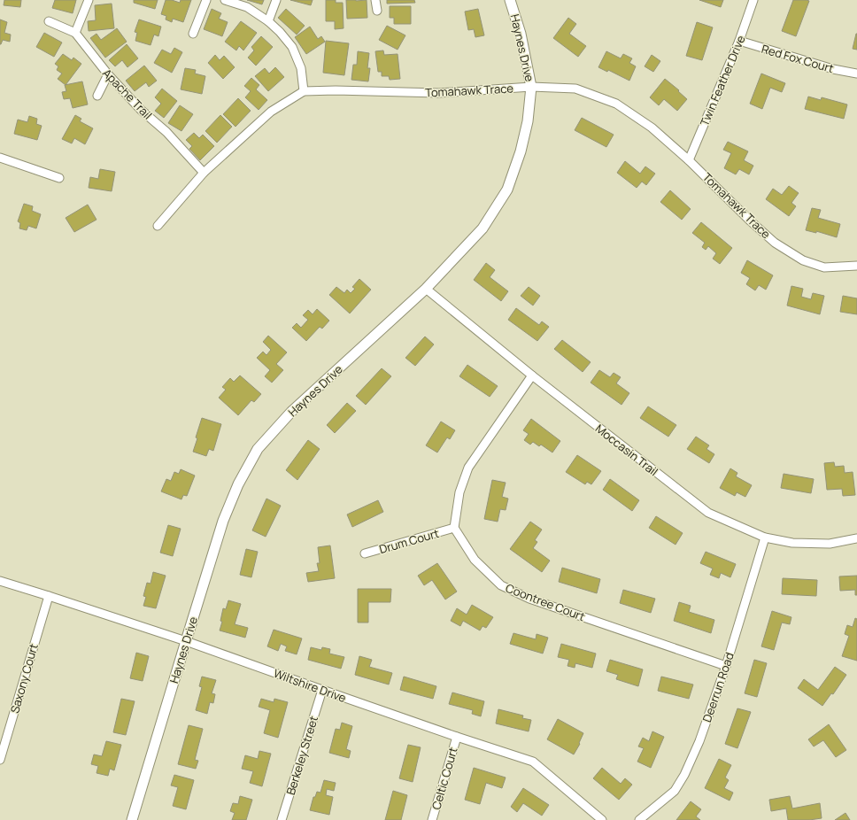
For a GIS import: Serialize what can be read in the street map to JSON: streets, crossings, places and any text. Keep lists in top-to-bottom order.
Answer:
{
  "streets": {
    "street": [
      "Haynes Drive",
      "Red Fox Court",
      "Twin Feather Drive",
      "Tomahawk Trace",
      "Apache Trail",
      "Moccasin Trail",
      "Drum Court",
      "Coontree Court",
      "Saxony Court",
      "Wiltshire Drive",
      "Deerrun Road",
      "Berkeley Street",
      "Celtic Court"
    ]
  },
  "crossings": [
    ["Haynes Drive", "Tomahawk Trace"],
    ["Haynes Drive", "Moccasin Trail"],
    ["Haynes Drive", "Wiltshire Drive"],
    ["Red Fox Court", "Twin Feather Drive"],
    ["Twin Feather Drive", "Tomahawk Trace"],
    ["Moccasin Trail", "Deerrun Road"],
    ["Drum Court", "Coontree Court"],
    ["Coontree Court", "Deerrun Road"],
    ["Saxony Court", "Wiltshire Drive"],
    ["Wiltshire Drive", "Berkeley Street"],
    ["Wiltshire Drive", "Celtic Court"]
  ]
}
